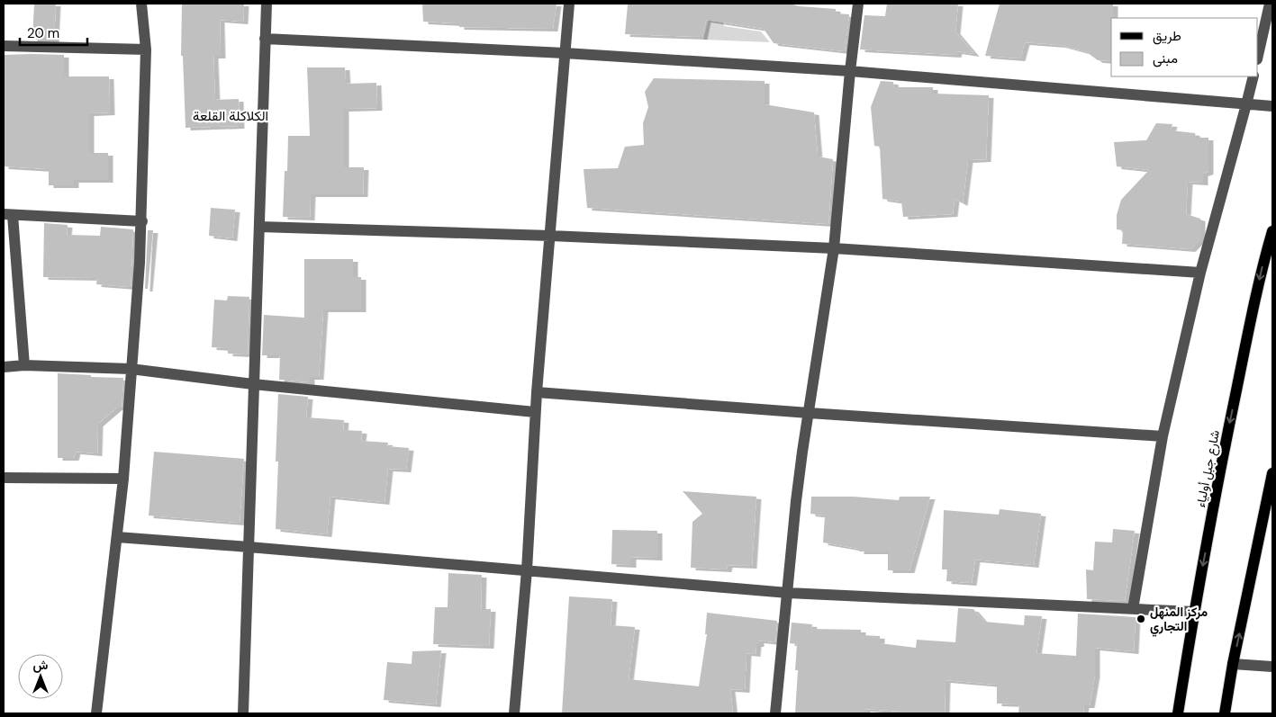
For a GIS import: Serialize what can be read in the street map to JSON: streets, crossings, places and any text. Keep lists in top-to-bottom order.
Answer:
{
  "streets": {
    "main road": ["شارع جبل أولياء"]
  },
  "districts": ["الكلاكلة القلعة"],
  "places": ["مركز المنهل التجاري"],
  "legend": ["طريق", "مبنى"],
  "scale_bar": "20 m",
  "north": "top"
}
